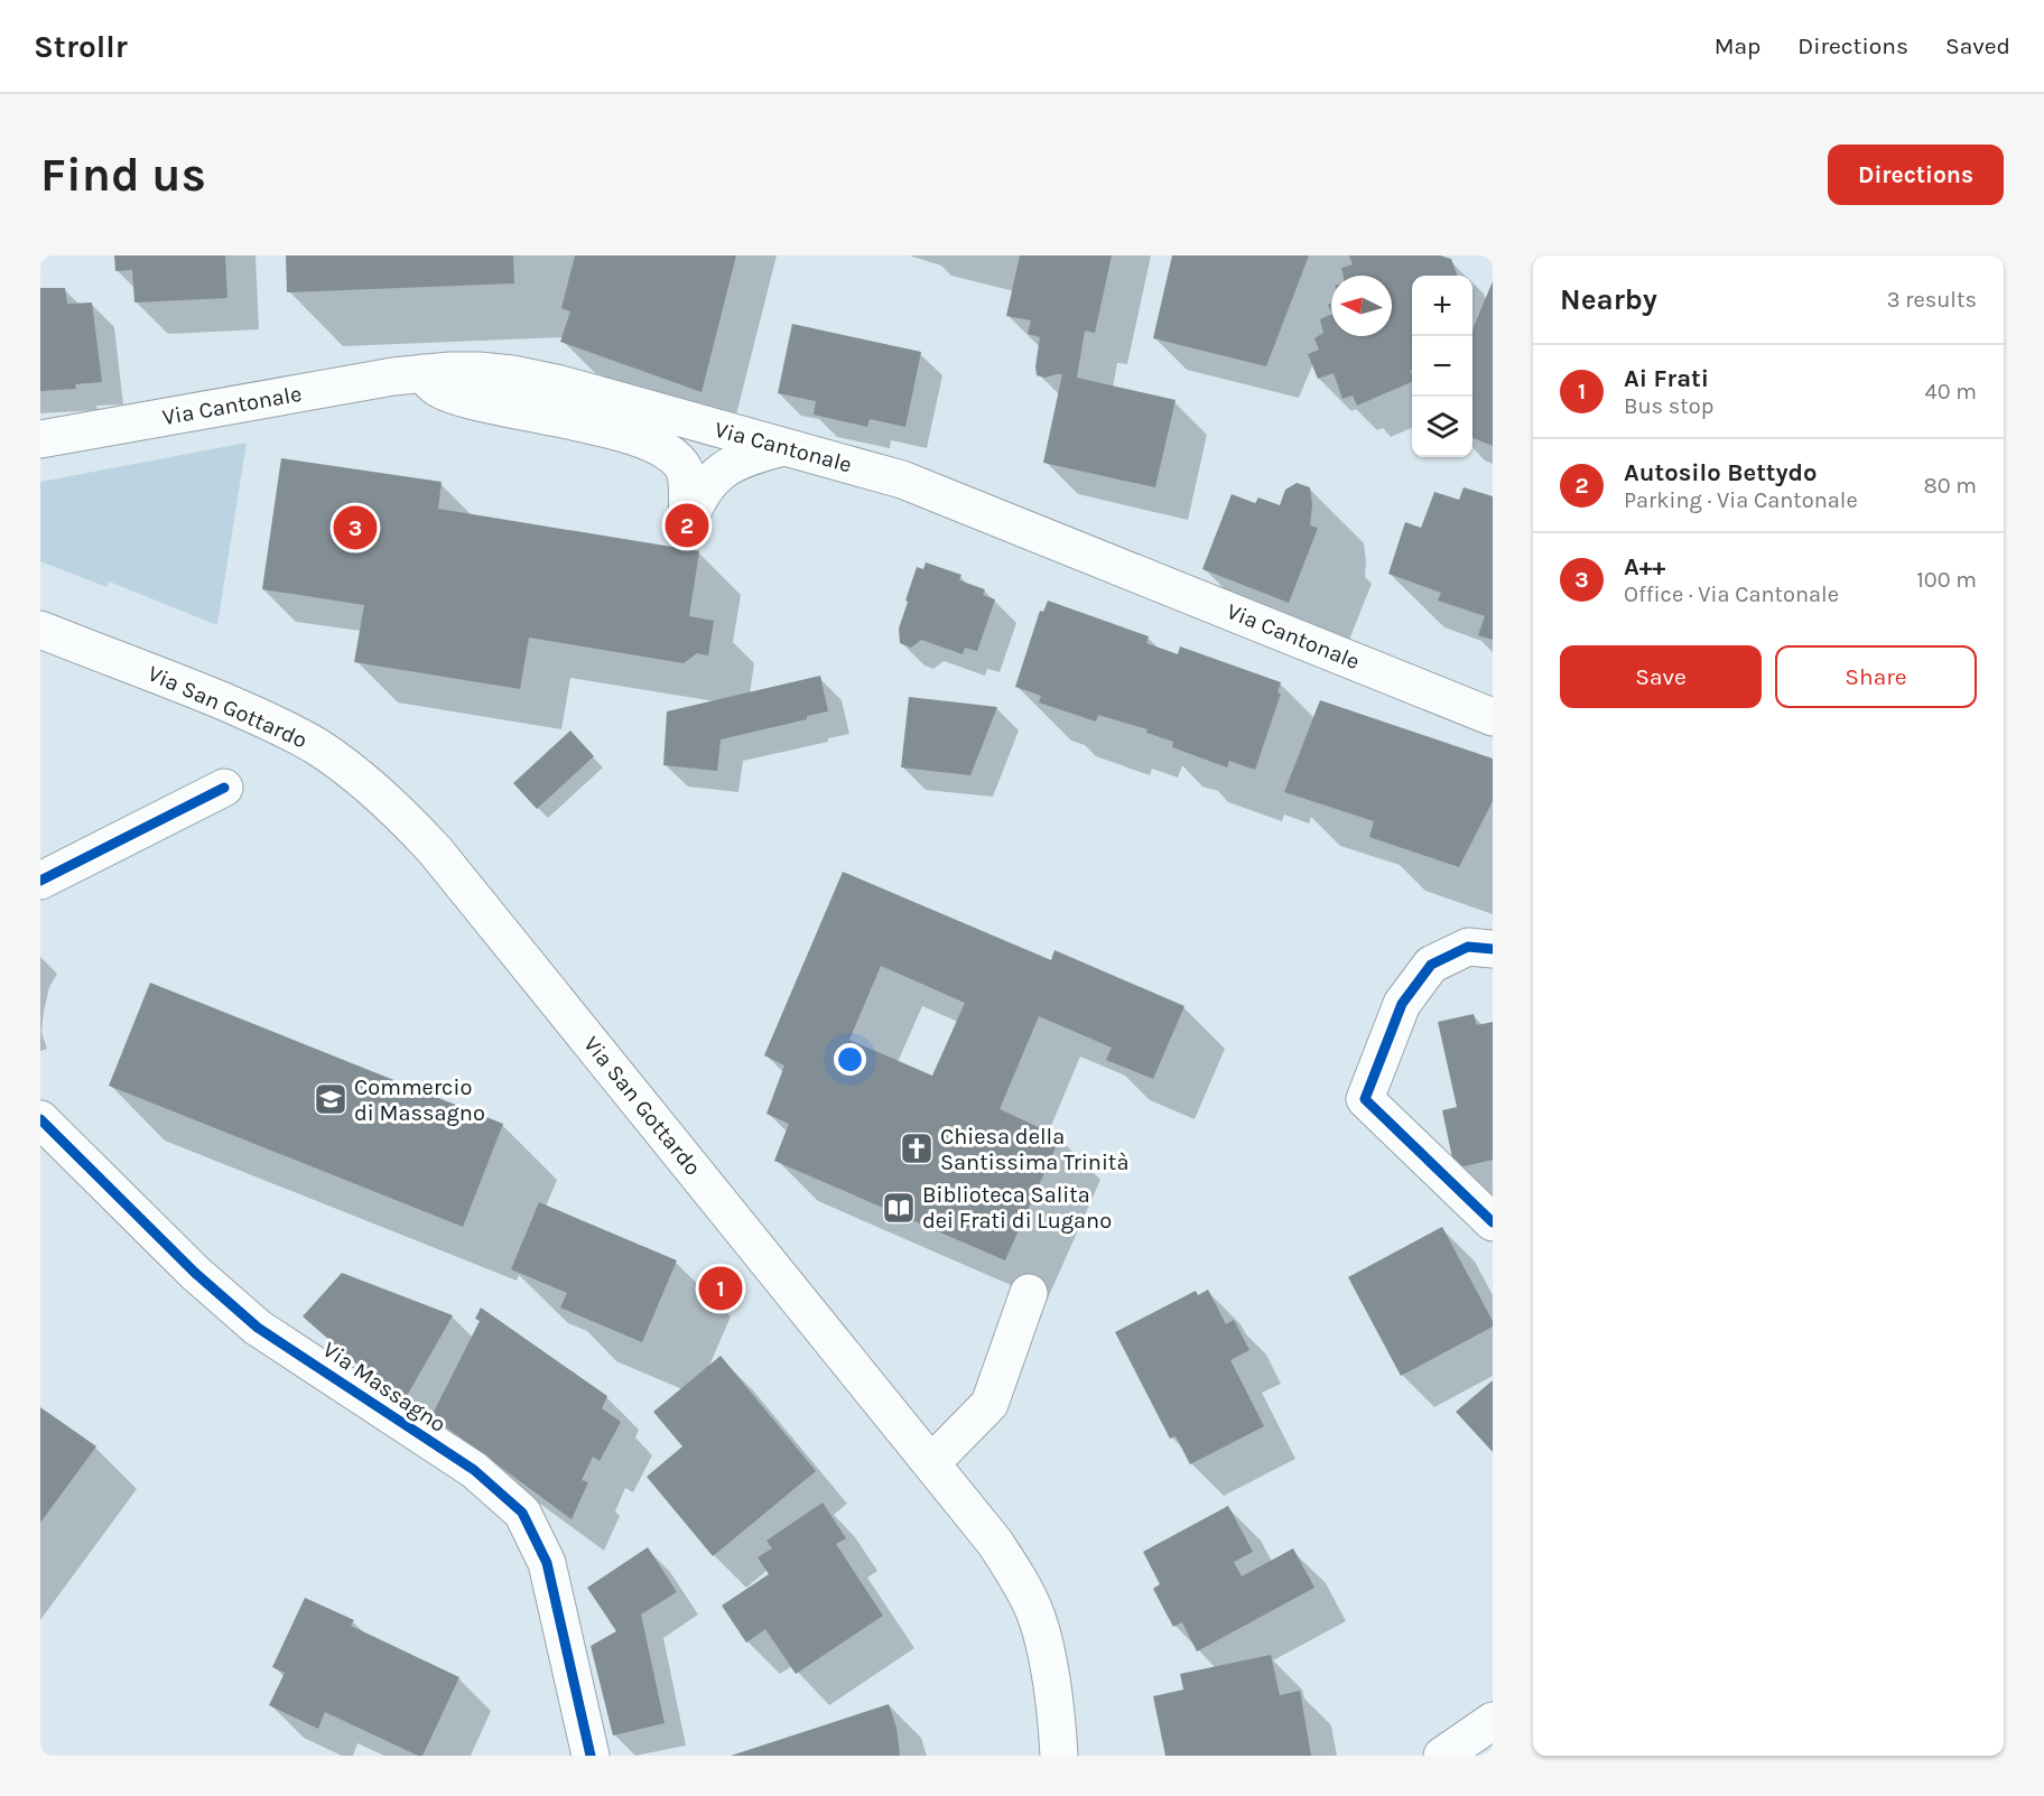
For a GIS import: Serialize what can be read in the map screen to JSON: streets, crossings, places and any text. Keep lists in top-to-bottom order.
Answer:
{
  "streets": {
    "main road": ["Via Cantonale", "Via San Gottardo", "Via Massagno"]
  },
  "places": {
    "school or university": ["Commercio di Massagno"],
    "church": ["Chiesa della Santissima Trinità"],
    "library": ["Biblioteca Salita dei Frati di Lugano"]
  },
  "north": "left",
  "page": {
    "header": "Strollr",
    "nav": ["Map", "Directions", "Saved"],
    "buttons": [
      "Directions",
      ["Save", "Share"]
    ],
    "title": "Find us",
    "heading": ["Nearby", "3 results"],
    "map_buttons": ["+", "−"],
    "list": [
      {
        "mark": "1",
        "name": "Ai Frati",
        "note": "Bus stop",
        "value": "40 m"
      },
      {
        "mark": "2",
        "name": "Autosilo Bettydo",
        "note": "Parking · Via Cantonale",
        "value": "80 m"
      },
      {
        "mark": "3",
        "name": "A++",
        "note": "Office · Via Cantonale",
        "value": "100 m"
      }
    ],
    "pins": ["2", "3", "1"]
  }
}
